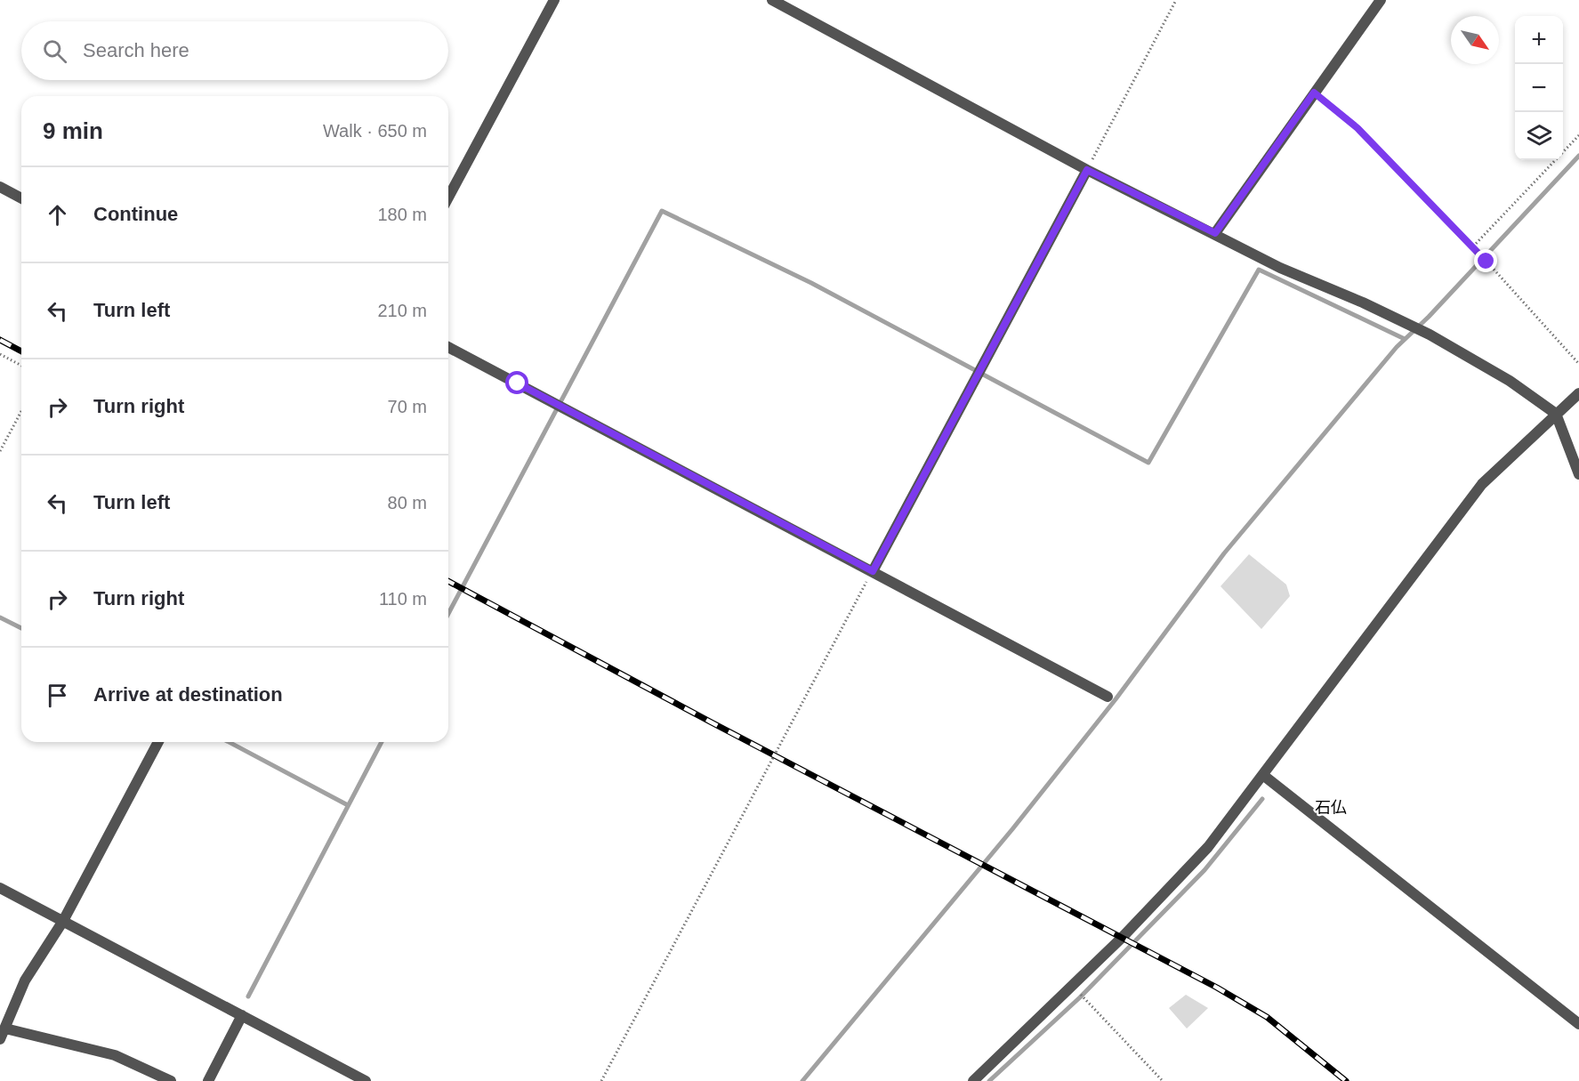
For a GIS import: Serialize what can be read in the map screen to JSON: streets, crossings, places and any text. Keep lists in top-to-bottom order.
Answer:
{
  "districts": ["石仏"],
  "north": "bottom right",
  "page": {
    "map_buttons": ["+", "−"],
    "search": "Search here",
    "heading": ["9 min", "Walk · 650 m"],
    "list": [
      ["Continue", "180 m"],
      ["Turn left", "210 m"],
      ["Turn right", "70 m"],
      ["Turn left", "80 m"],
      ["Turn right", "110 m"],
      "Arrive at destination"
    ]
  }
}
